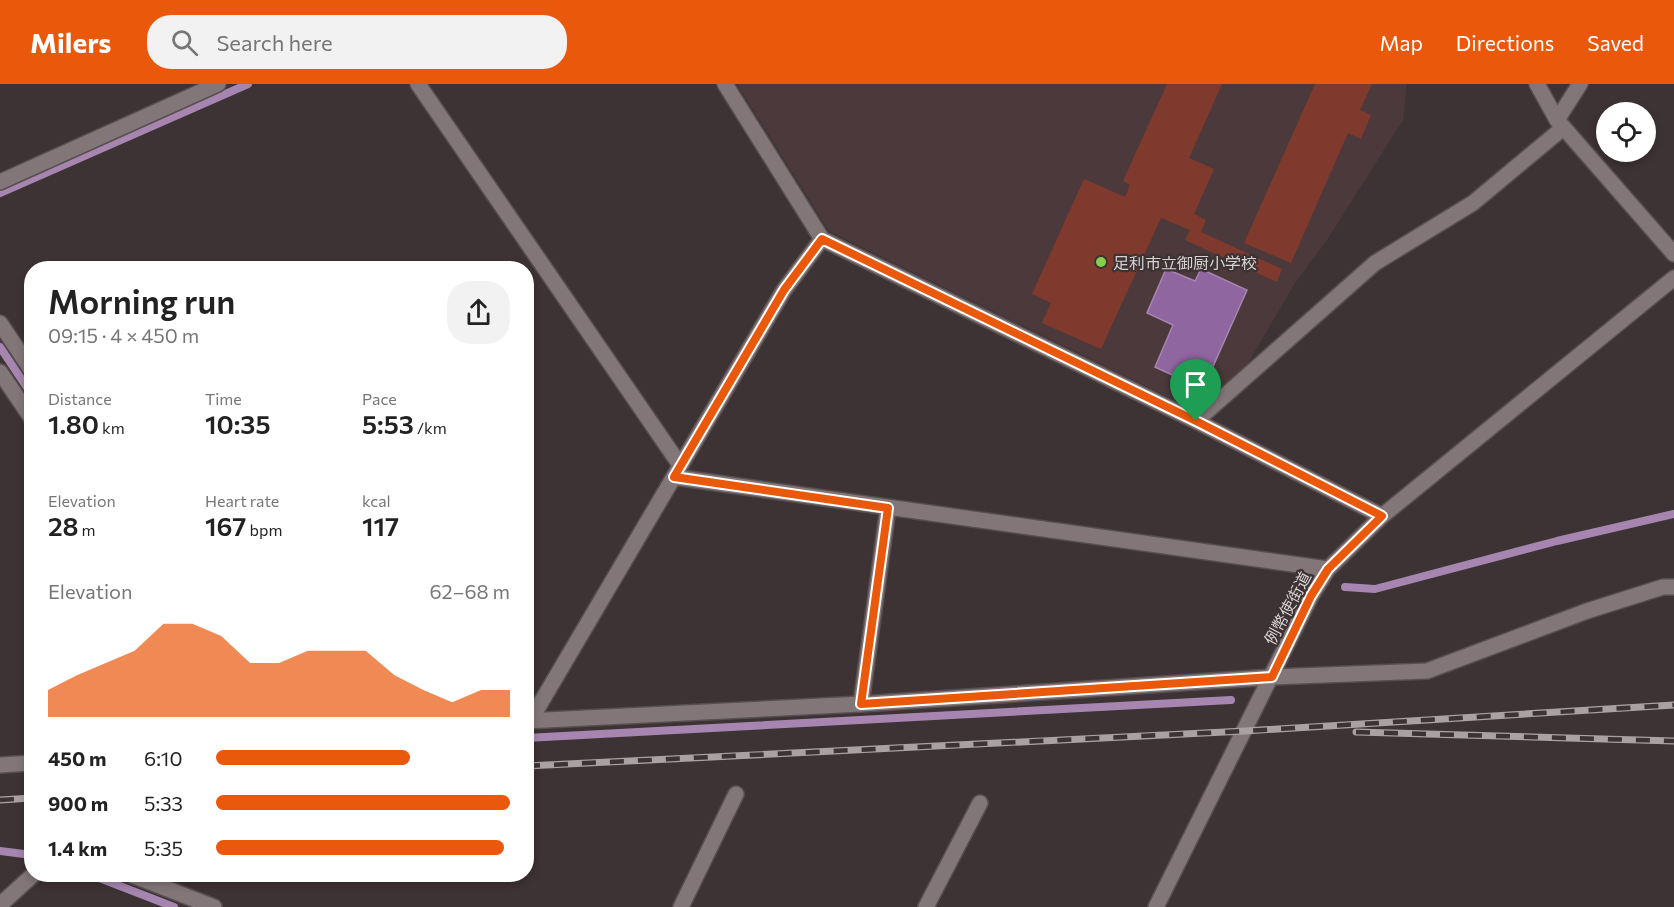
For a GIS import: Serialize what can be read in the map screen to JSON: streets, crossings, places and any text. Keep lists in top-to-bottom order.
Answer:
{
  "streets": {
    "street": ["例幣使街道"]
  },
  "places": ["足利市立御厨小学校"],
  "page": {
    "header": "Milers",
    "search": "Search here",
    "nav": ["Map", "Directions", "Saved"],
    "heading": ["Morning run", "09:15 · 4 × 450 m"],
    "stats": [
      ["Distance", "1.80 km"],
      ["Time", "10:35"],
      ["Pace", "5:53 /km"],
      ["Elevation", "28 m"],
      ["Heart rate", "167 bpm"],
      ["kcal", "117"]
    ],
    "chart": ["Elevation", "62–68 m"],
    "list": [
      {
        "name": "450 m",
        "note": "6:10"
      },
      {
        "name": "900 m",
        "note": "5:33"
      },
      {
        "name": "1.4 km",
        "note": "5:35"
      }
    ]
  }
}
